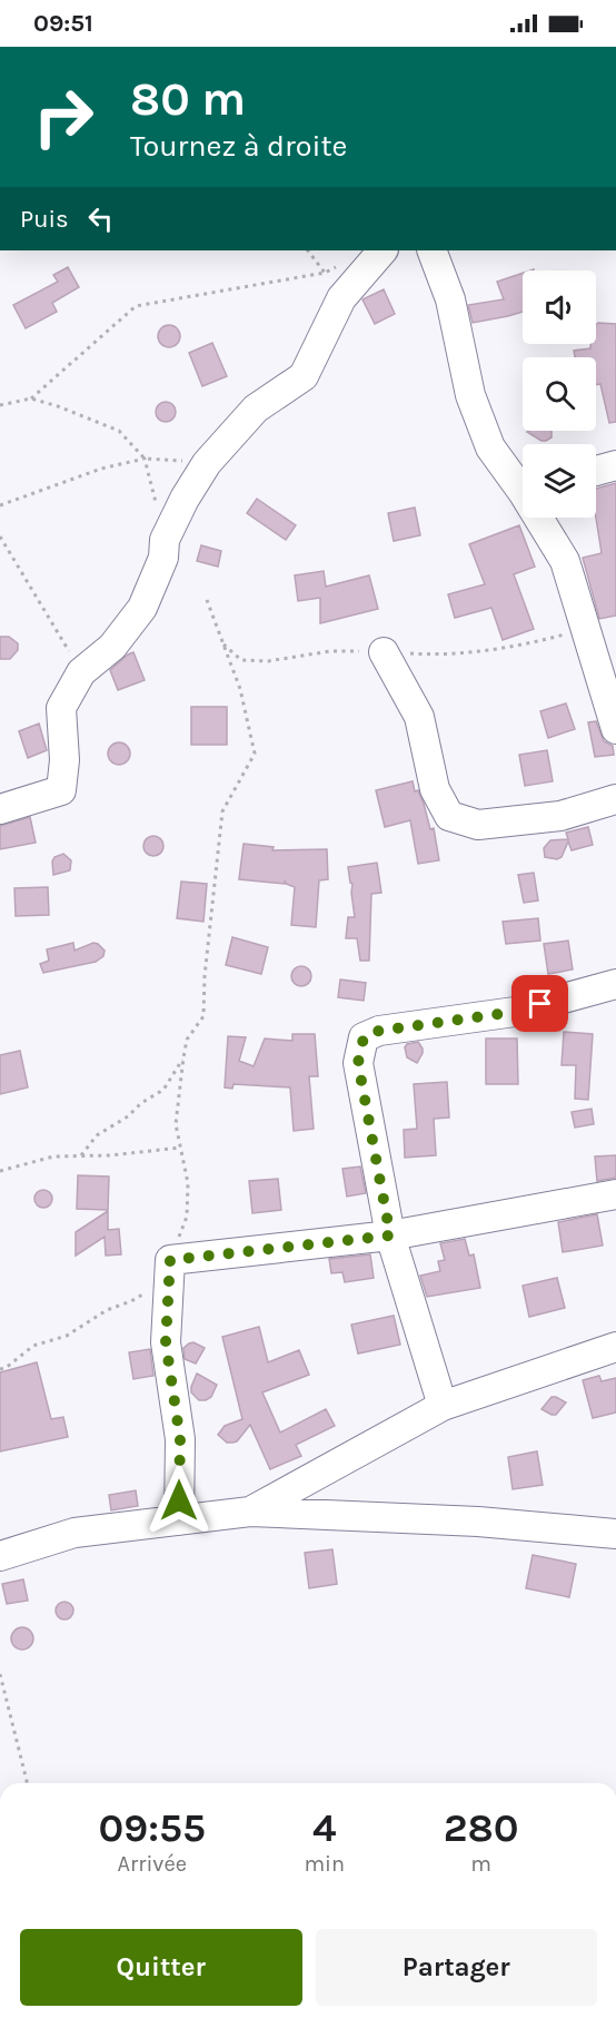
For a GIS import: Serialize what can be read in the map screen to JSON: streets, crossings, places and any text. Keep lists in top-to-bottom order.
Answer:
{
  "page": {
    "status": "09:51",
    "turn": ["80 m", "Tournez à droite"],
    "then": "Puis",
    "eta": [
      "09:55",
      "Arrivée",
      "4",
      "min",
      "280",
      "m"
    ],
    "buttons": ["Quitter", "Partager"]
  }
}
